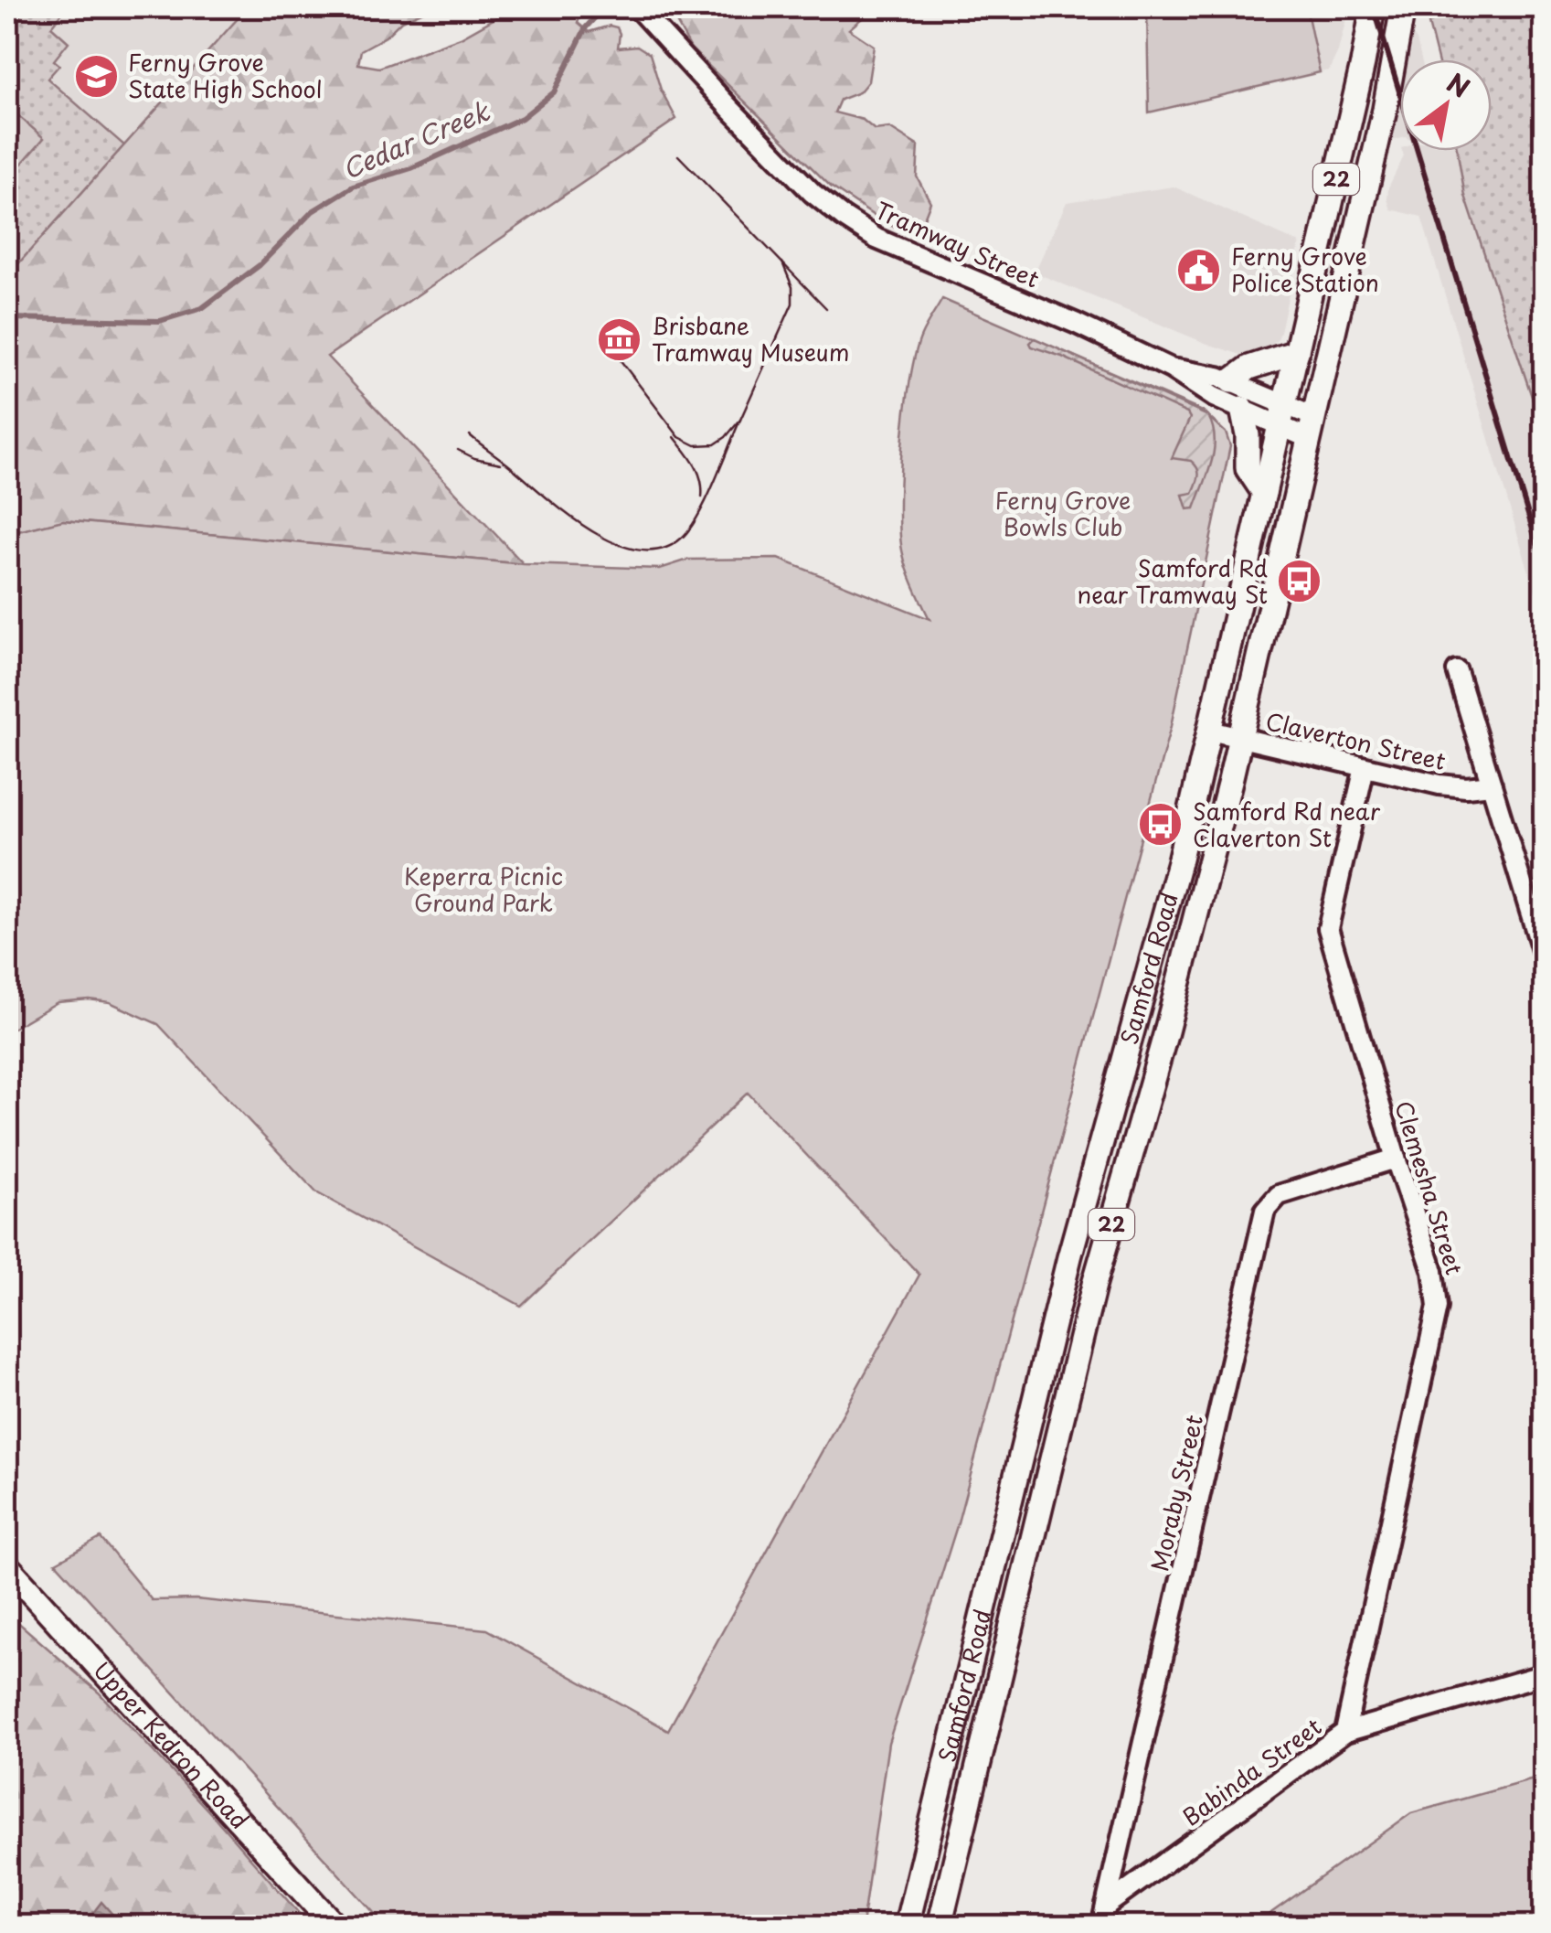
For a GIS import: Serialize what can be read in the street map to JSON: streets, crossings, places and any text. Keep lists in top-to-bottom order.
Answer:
{
  "streets": {
    "main road": ["22", "Samford Road", "Upper Kedron Road"],
    "street": [
      "Tramway Street",
      "Claverton Street",
      "Clemesha Street",
      "Moraby Street",
      "Babinda Street"
    ]
  },
  "crossings": [
    ["Tramway Street", "Samford Road"],
    ["Claverton Street", "Samford Road"],
    ["Claverton Street", "Clemesha Street"],
    ["Clemesha Street", "Moraby Street"],
    ["Clemesha Street", "Babinda Street"],
    ["Moraby Street", "Babinda Street"]
  ],
  "water": ["Cedar Creek"],
  "parks": ["Ferny Grove Bowls Club", "Keperra Picnic Ground Park"],
  "places": {
    "school or university": ["Ferny Grove State High School"],
    "public building": ["Ferny Grove Police Station"],
    "museum": ["Brisbane Tramway Museum"],
    "bus stop": ["Samford Rd near Tramway St", "Samford Rd near Claverton St"]
  },
  "north": "top right"
}
